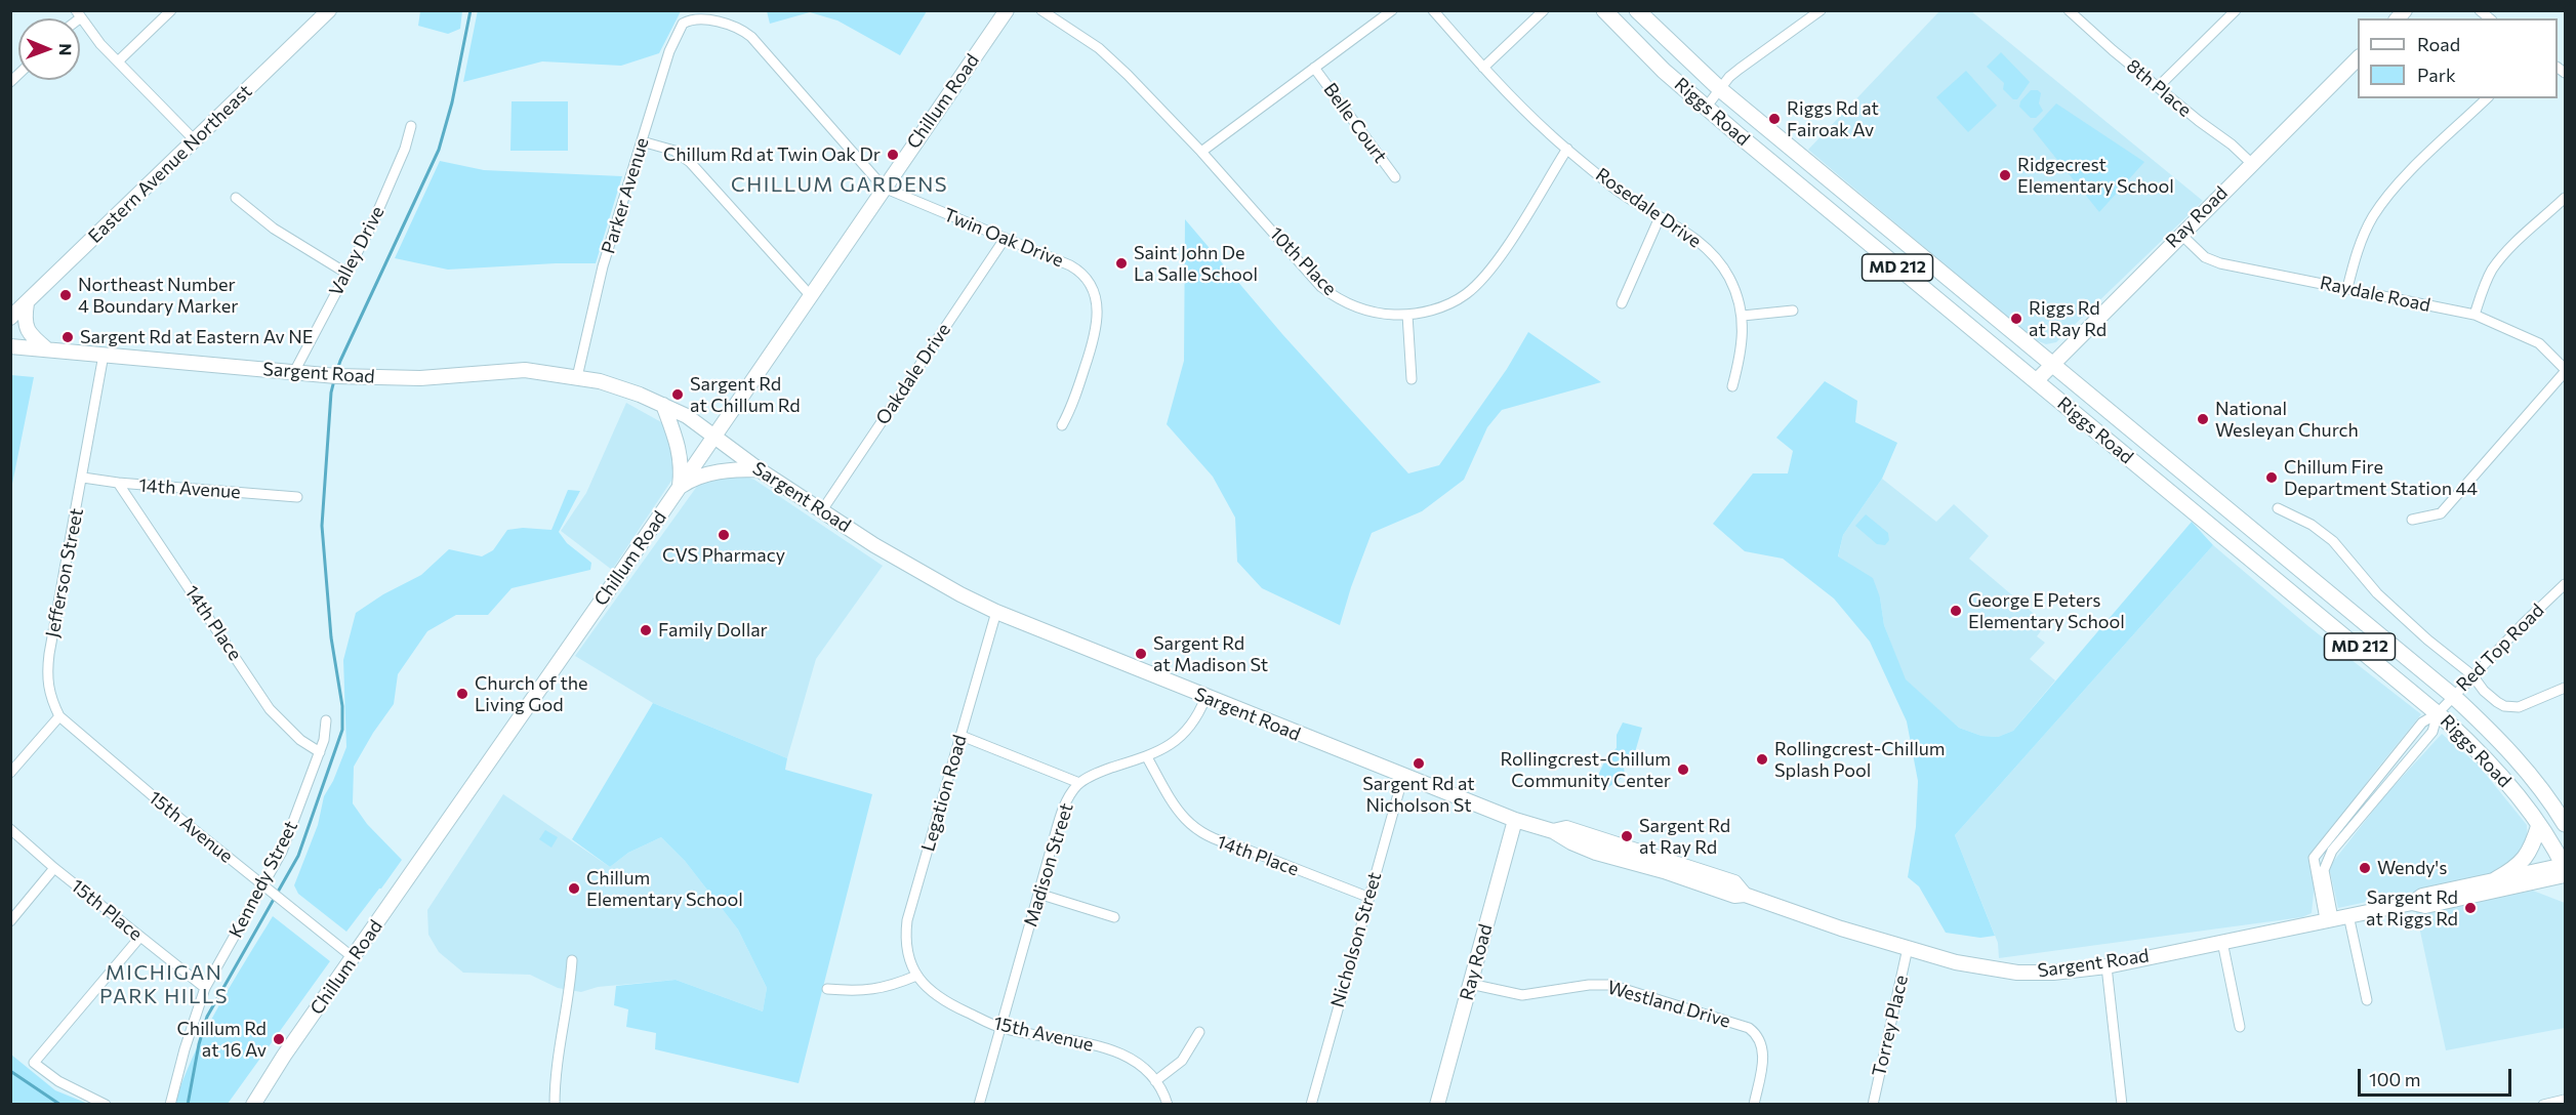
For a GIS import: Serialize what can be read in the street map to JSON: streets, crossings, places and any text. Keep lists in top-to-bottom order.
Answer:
{
  "streets": {
    "main road": [
      "Chillum Road",
      "Riggs Road",
      "Eastern Avenue Northeast",
      "Ray Road",
      "MD 212",
      "Sargent Road"
    ],
    "street": [
      "8th Place",
      "Belle Court",
      "Parker Avenue",
      "Rosedale Drive",
      "Twin Oak Drive",
      "Valley Drive",
      "10th Place",
      "Raydale Road",
      "Oakdale Drive",
      "14th Avenue",
      "Jefferson Street",
      "14th Place",
      "Red Top Road",
      "Legation Road",
      "15th Avenue",
      "Madison Street",
      "Kennedy Street",
      "15th Place",
      "Nicholson Street",
      "Westland Drive",
      "Torrey Place"
    ]
  },
  "crossings": [
    ["8th Place", "Ray Road"],
    ["Chillum Road", "Twin Oak Drive"],
    ["Chillum Road", "Sargent Road"],
    ["Chillum Road", "15th Avenue"],
    ["Riggs Road", "Ray Road"],
    ["Riggs Road", "Sargent Road"],
    ["Riggs Road", "Red Top Road"],
    ["Parker Avenue", "Twin Oak Drive"],
    ["Parker Avenue", "Sargent Road"],
    ["Rosedale Drive", "10th Place"],
    ["Ray Road", "Raydale Road"],
    ["Ray Road", "Sargent Road"],
    ["Ray Road", "Westland Drive"],
    ["Twin Oak Drive", "Oakdale Drive"],
    ["Valley Drive", "Sargent Road"],
    ["Sargent Road", "Oakdale Drive"],
    ["Sargent Road", "Jefferson Street"],
    ["Sargent Road", "Red Top Road"],
    ["Sargent Road", "Legation Road"],
    ["Sargent Road", "Madison Street"],
    ["Sargent Road", "Nicholson Street"],
    ["Sargent Road", "Torrey Place"],
    ["14th Avenue", "Jefferson Street"],
    ["14th Avenue", "14th Place"],
    ["Jefferson Street", "15th Avenue"],
    ["14th Place", "Madison Street"],
    ["14th Place", "Kennedy Street"],
    ["14th Place", "Nicholson Street"],
    ["Legation Road", "15th Avenue"],
    ["15th Avenue", "Madison Street"],
    ["15th Avenue", "Kennedy Street"],
    ["Kennedy Street", "15th Place"]
  ],
  "districts": ["CHILLUM GARDENS", "MICHIGAN PARK HILLS"],
  "places": [
    "Riggs Rd at Fairoak Av",
    "Chillum Rd at Twin Oak Dr",
    "Ridgecrest Elementary School",
    "Saint John De La Salle School",
    "Northeast Number 4 Boundary Marker",
    "Riggs Rd at Ray Rd",
    "Sargent Rd at Eastern Av NE",
    "Sargent Rd at Chillum Rd",
    "National Wesleyan Church",
    "Chillum Fire Department Station 44",
    "CVS Pharmacy",
    "George E Peters Elementary School",
    "Family Dollar",
    "Sargent Rd at Madison St",
    "Church of the Living God",
    "Rollingcrest-Chillum Splash Pool",
    "Sargent Rd at Nicholson St",
    "Rollingcrest-Chillum Community Center",
    "Sargent Rd at Ray Rd",
    "Wendy's",
    "Chillum Elementary School",
    "Sargent Rd at Riggs Rd",
    "Chillum Rd at 16 Av"
  ],
  "legend": ["Road", "Park"],
  "scale_bar": "100 m",
  "north": "right"
}
